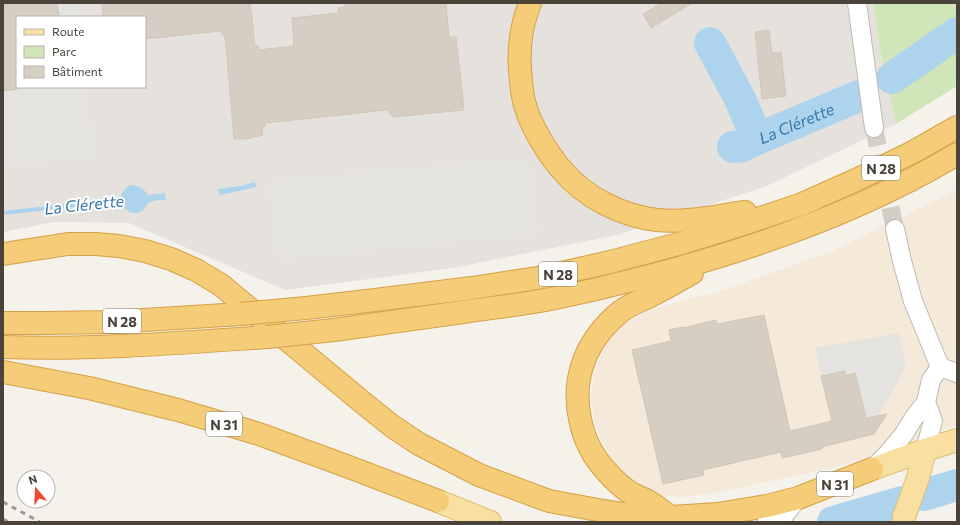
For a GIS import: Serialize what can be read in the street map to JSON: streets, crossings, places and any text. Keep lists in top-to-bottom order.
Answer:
{
  "streets": {
    "highway": ["N 28", "N 31"]
  },
  "water": ["La Clérette"],
  "legend": ["Route", "Parc", "Bâtiment"],
  "north": "top"
}
